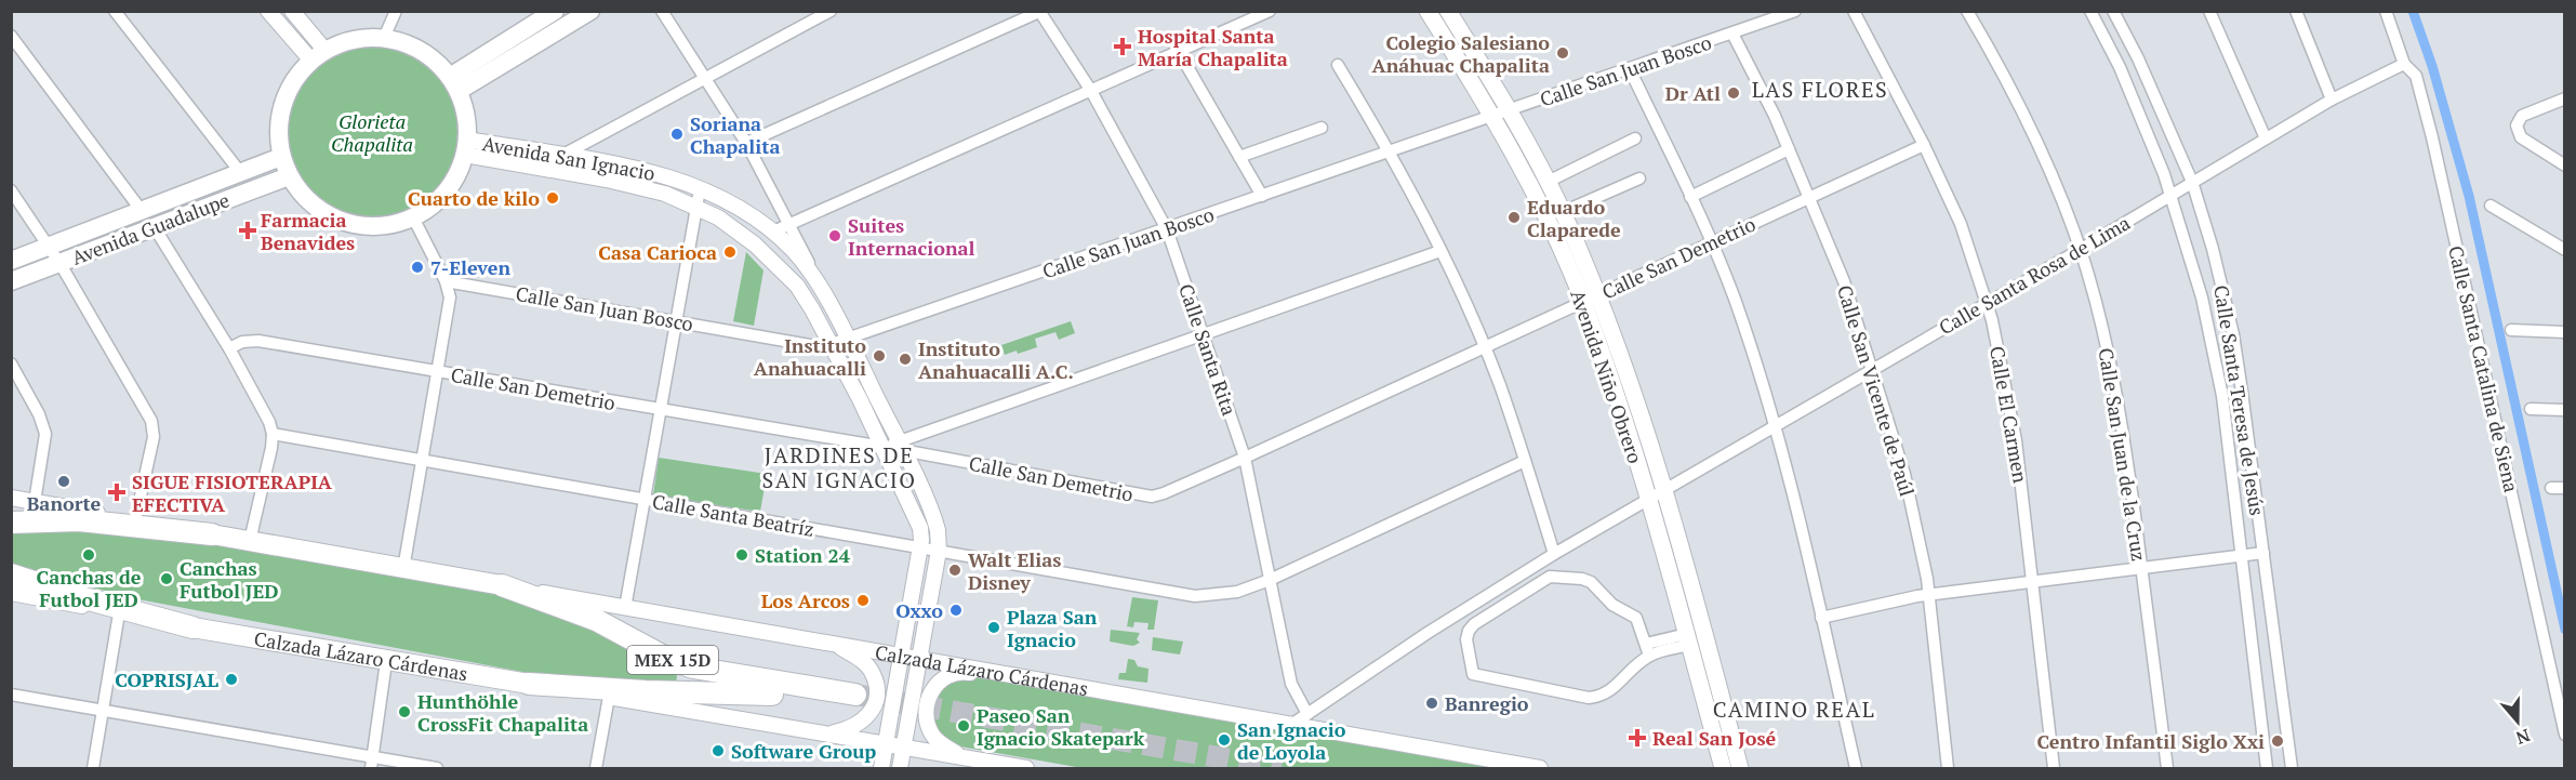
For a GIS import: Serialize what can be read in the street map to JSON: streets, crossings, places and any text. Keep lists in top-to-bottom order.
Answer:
{
  "streets": {
    "highway": ["Calzada Lázaro Cárdenas", "MEX 15D"],
    "main road": ["Avenida Guadalupe", "Avenida Niño Obrero"],
    "street": [
      "Calle San Juan Bosco",
      "Avenida San Ignacio",
      "Calle San Demetrio",
      "Calle Santa Rosa de Lima",
      "Calle Santa Rita",
      "Calle Santa Catalina de Siena",
      "Calle San Vicente de Paúl",
      "Calle Santa Teresa de Jesús",
      "Calle El Carmen",
      "Calle San Juan de la Cruz",
      "Calle Santa Beatríz"
    ]
  },
  "crossings": [
    ["Calle San Juan Bosco", "Avenida San Ignacio"],
    ["Calle San Juan Bosco", "Calle Santa Rita"],
    ["Calle San Juan Bosco", "Avenida Niño Obrero"],
    ["Calle San Juan Bosco", "Calle San Vicente de Paúl"],
    ["Avenida San Ignacio", "Avenida Guadalupe"],
    ["Avenida San Ignacio", "Calle San Demetrio"],
    ["Avenida San Ignacio", "Calle Santa Beatríz"],
    ["Avenida San Ignacio", "Calzada Lázaro Cárdenas"],
    ["Calle San Demetrio", "Calle Santa Rita"],
    ["Calle San Demetrio", "Avenida Niño Obrero"],
    ["Calle San Demetrio", "Calle San Vicente de Paúl"],
    ["Calle San Demetrio", "Calle El Carmen"],
    ["Calle Santa Rosa de Lima", "Calle Santa Rita"],
    ["Calle Santa Rosa de Lima", "Calle Santa Catalina de Siena"],
    ["Calle Santa Rosa de Lima", "Avenida Niño Obrero"],
    ["Calle Santa Rosa de Lima", "Calle San Vicente de Paúl"],
    ["Calle Santa Rosa de Lima", "Calle Santa Teresa de Jesús"],
    ["Calle Santa Rosa de Lima", "Calle El Carmen"],
    ["Calle Santa Rosa de Lima", "Calle San Juan de la Cruz"],
    ["Calle Santa Rosa de Lima", "Calzada Lázaro Cárdenas"],
    ["Calle Santa Rita", "Calle Santa Beatríz"]
  ],
  "districts": ["LAS FLORES", "JARDINES DE SAN IGNACIO", "CAMINO REAL"],
  "parks": ["Glorieta Chapalita"],
  "places": {
    "health": [
      "Hospital Santa María Chapalita",
      "Farmacia Benavides",
      "SIGUE FISIOTERAPIA EFECTIVA",
      "Real San José"
    ],
    "other": [
      "Colegio Salesiano Anáhuac Chapalita",
      "Dr Atl",
      "Soriana Chapalita",
      "Cuarto de kilo",
      "Eduardo Claparede",
      "Suites Internacional",
      "Casa Carioca",
      "7-Eleven",
      "Instituto Anahuacalli",
      "Instituto Anahuacalli A.C.",
      "Banorte",
      "Canchas de Futbol JED",
      "Station 24",
      "Walt Elias Disney",
      "Canchas Futbol JED",
      "Los Arcos",
      "Oxxo",
      "Plaza San Ignacio",
      "COPRISJAL",
      "Banregio",
      "Hunthöhle CrossFit Chapalita",
      "Paseo San Ignacio Skatepark",
      "San Ignacio de Loyola",
      "Centro Infantil Siglo Xxi",
      "Software Group"
    ]
  },
  "north": "bottom"
}
